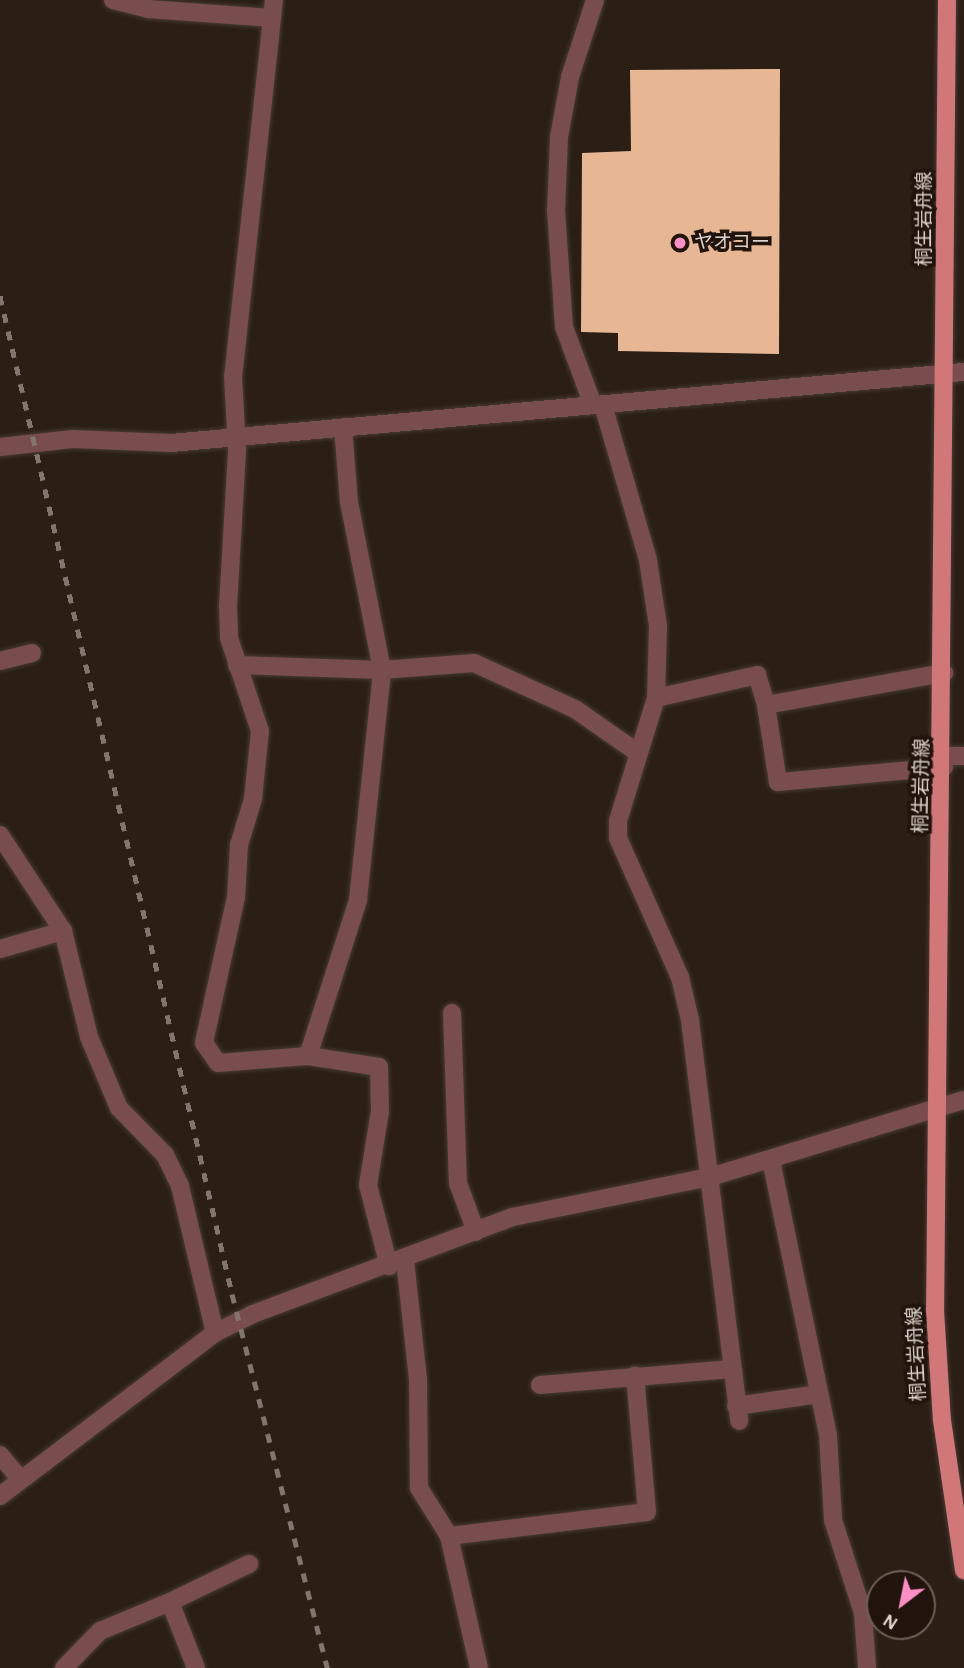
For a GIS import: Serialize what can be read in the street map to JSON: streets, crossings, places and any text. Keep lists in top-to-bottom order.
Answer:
{
  "streets": {
    "main road": ["桐生岩舟線"]
  },
  "places": ["ヤオコー"],
  "north": "bottom left"
}
